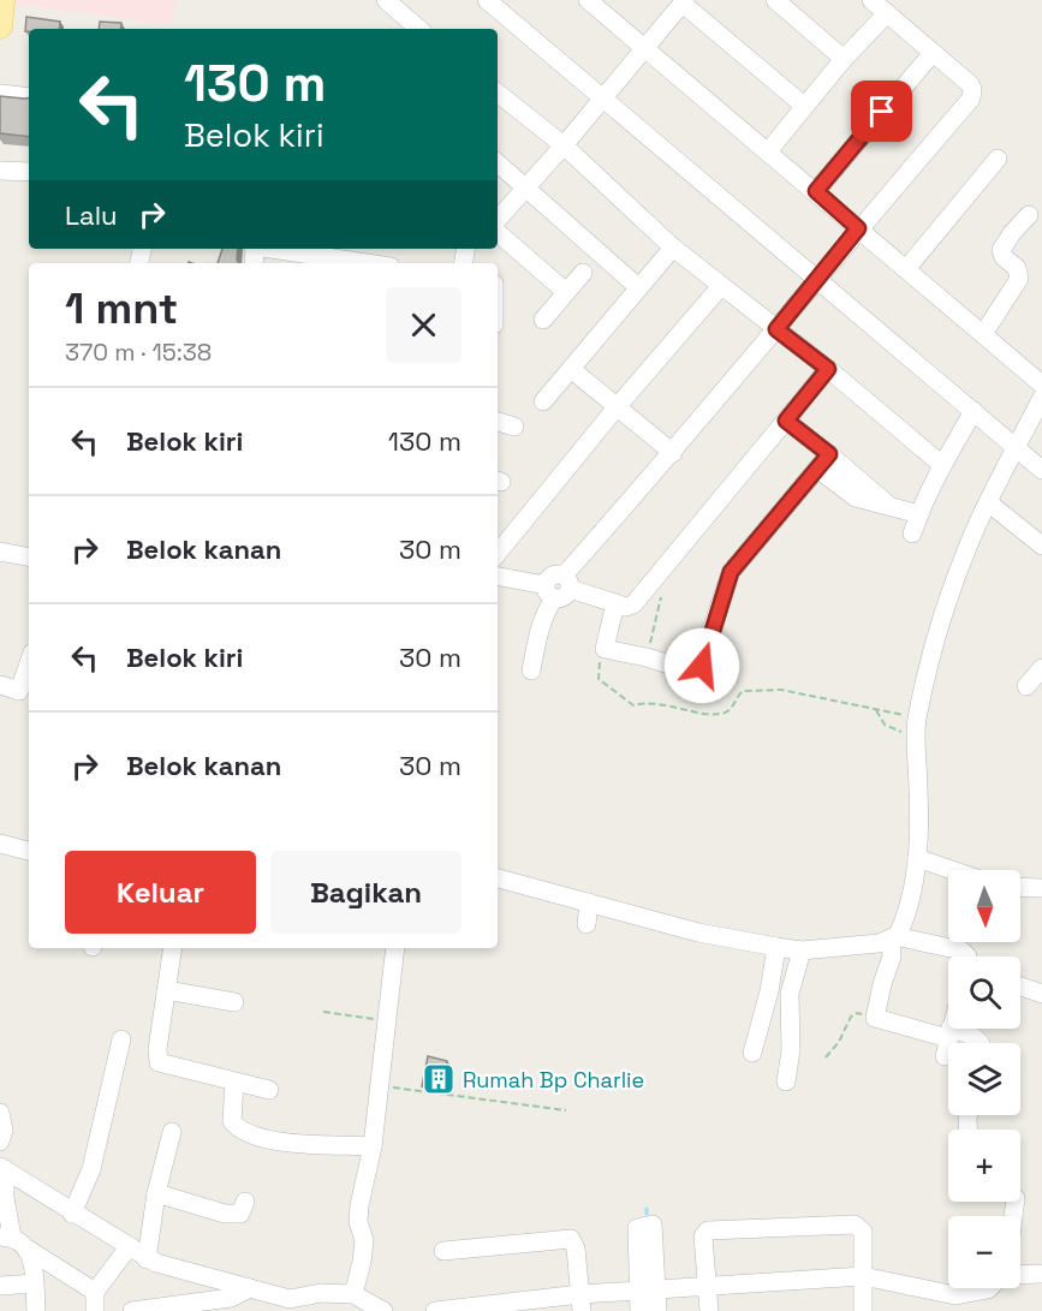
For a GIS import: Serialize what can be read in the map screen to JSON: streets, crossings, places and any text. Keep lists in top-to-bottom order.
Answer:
{
  "places": {
    "building": ["Rumah Bp Charlie"]
  },
  "north": "bottom",
  "page": {
    "turn": ["130 m", "Belok kiri"],
    "then": "Lalu",
    "heading": ["1 mnt", "370 m · 15:38"],
    "list": [
      {
        "name": "Belok kiri",
        "value": "130 m"
      },
      {
        "name": "Belok kanan",
        "value": "30 m"
      },
      {
        "name": "Belok kiri",
        "value": "30 m"
      },
      {
        "name": "Belok kanan",
        "value": "30 m"
      }
    ],
    "buttons": ["Keluar", "Bagikan"],
    "map_buttons": ["+", "−"]
  }
}
